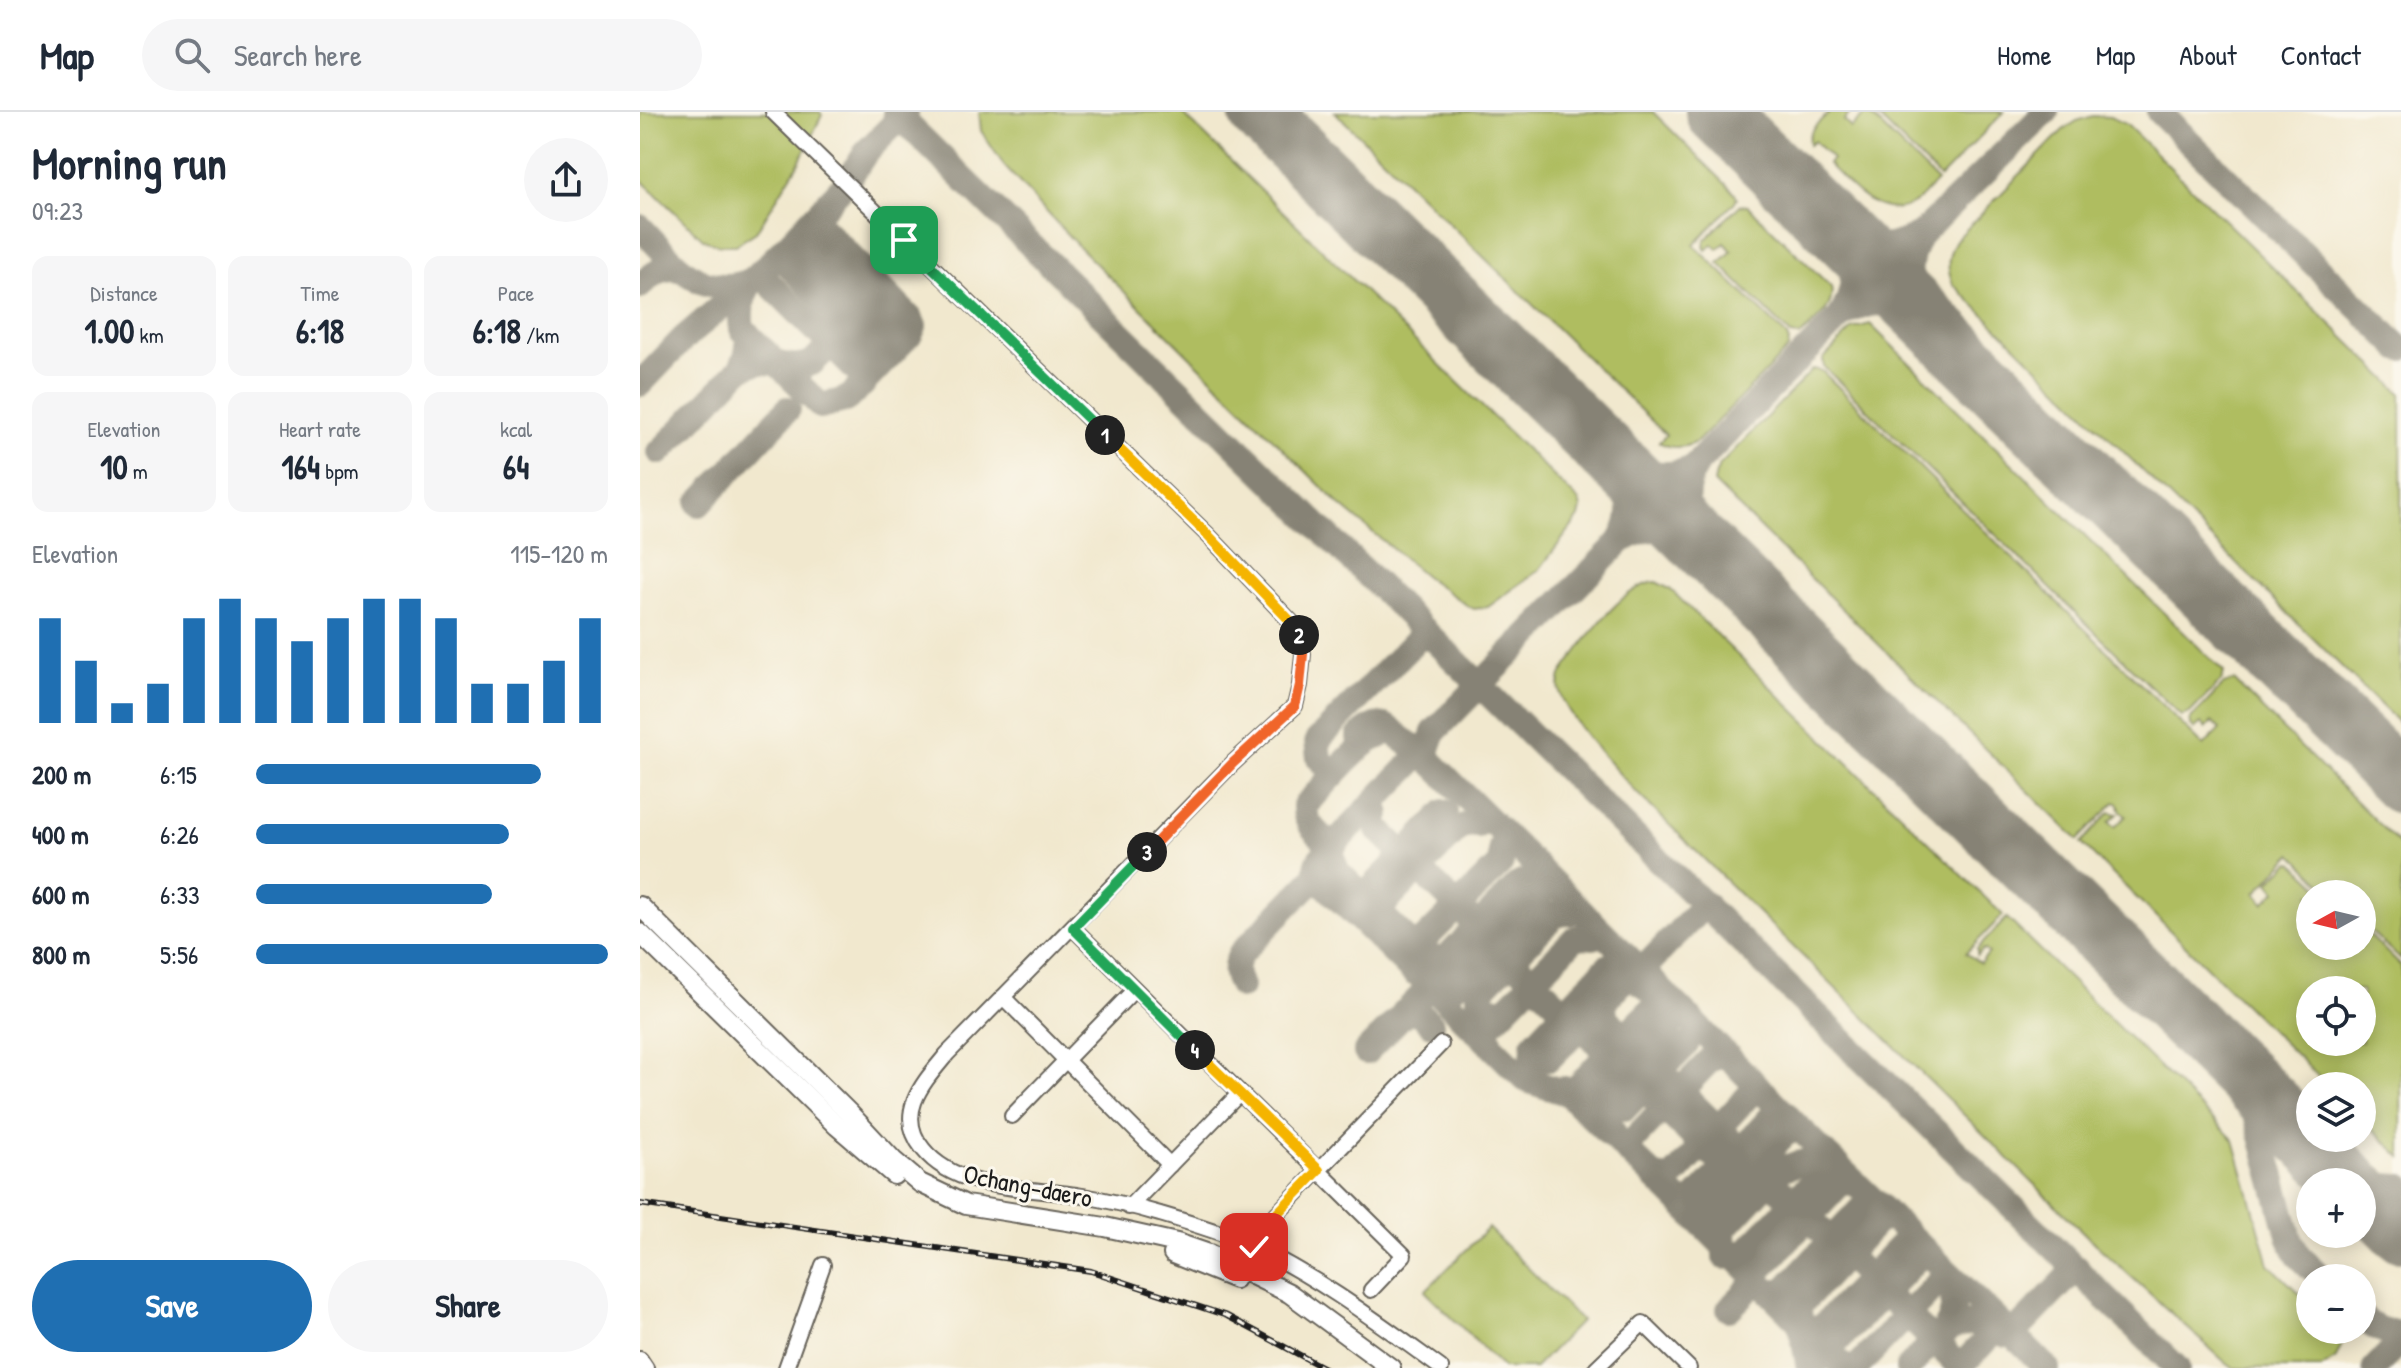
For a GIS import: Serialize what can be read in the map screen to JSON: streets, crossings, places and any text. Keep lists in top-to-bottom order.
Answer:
{
  "streets": {
    "main road": ["Ochang-daero"]
  },
  "north": "left",
  "page": {
    "header": "Map",
    "search": "Search here",
    "nav": [
      "Home",
      "Map",
      "About",
      "Contact"
    ],
    "heading": ["Morning run", "09:23"],
    "stats": [
      ["Distance", "1.00 km"],
      ["Time", "6:18"],
      ["Pace", "6:18 /km"],
      ["Elevation", "10 m"],
      ["Heart rate", "164 bpm"],
      ["kcal", "64"]
    ],
    "pins": [
      "1",
      "2",
      "3",
      "4"
    ],
    "chart": ["Elevation", "115–120 m"],
    "list": [
      {
        "name": "200 m",
        "note": "6:15"
      },
      {
        "name": "400 m",
        "note": "6:26"
      },
      {
        "name": "600 m",
        "note": "6:33"
      },
      {
        "name": "800 m",
        "note": "5:56"
      }
    ],
    "map_buttons": ["+", "−"],
    "buttons": ["Save", "Share"]
  }
}
